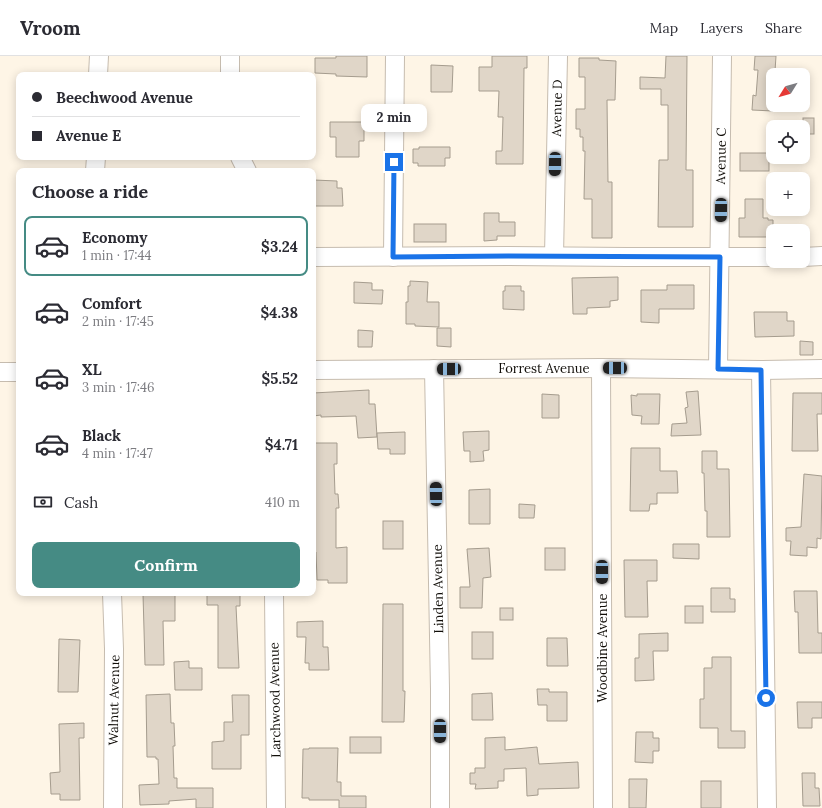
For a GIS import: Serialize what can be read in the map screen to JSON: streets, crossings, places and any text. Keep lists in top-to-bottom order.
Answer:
{
  "streets": {
    "street": [
      "Avenue D",
      "Avenue C",
      "Forrest Avenue",
      "Linden Avenue",
      "Woodbine Avenue",
      "Walnut Avenue",
      "Larchwood Avenue"
    ]
  },
  "crossings": [
    ["Avenue C", "Forrest Avenue"],
    ["Forrest Avenue", "Linden Avenue"],
    ["Forrest Avenue", "Woodbine Avenue"]
  ],
  "north": "bottom left",
  "page": {
    "header": "Vroom",
    "nav": ["Map", "Layers", "Share"],
    "map_buttons": ["+", "−"],
    "banner": ["Beechwood Avenue", "Avenue E"],
    "bubble": "2 min",
    "heading": "Choose a ride",
    "list": [
      {
        "name": "Economy",
        "note": "1 min · 17:44",
        "value": "$3.24"
      },
      {
        "name": "Comfort",
        "note": "2 min · 17:45",
        "value": "$4.38"
      },
      {
        "name": "XL",
        "note": "3 min · 17:46",
        "value": "$5.52"
      },
      {
        "name": "Black",
        "note": "4 min · 17:47",
        "value": "$4.71"
      }
    ],
    "pay": ["Cash", "410 m"],
    "buttons": "Confirm"
  }
}
